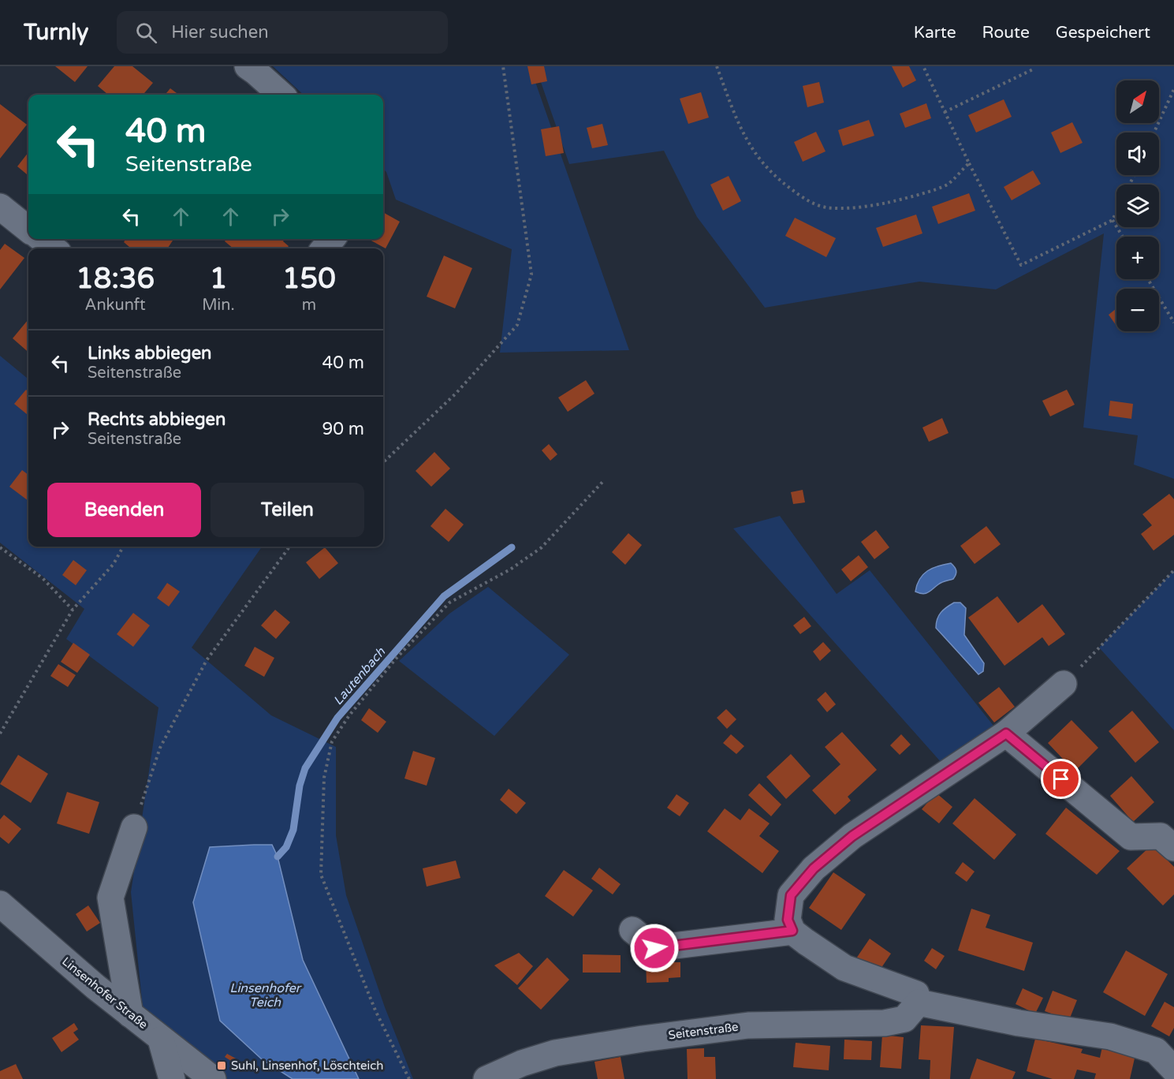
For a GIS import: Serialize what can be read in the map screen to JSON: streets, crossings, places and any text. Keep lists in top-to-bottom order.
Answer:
{
  "streets": {
    "street": ["Linsenhofer Straße", "Seitenstraße"]
  },
  "water": ["Lautenbach", "Linsenhofer Teich"],
  "places": {
    "transit": ["Suhl, Linsenhof, Löschteich"]
  },
  "north": "top right",
  "page": {
    "header": "Turnly",
    "search": "Hier suchen",
    "nav": ["Karte", "Route", "Gespeichert"],
    "map_buttons": ["+", "−"],
    "turn": ["40 m", "Seitenstraße"],
    "eta": [
      "18:36",
      "Ankunft",
      "1",
      "Min.",
      "150",
      "m"
    ],
    "list": [
      {
        "name": "Links abbiegen",
        "note": "Seitenstraße",
        "value": "40 m"
      },
      {
        "name": "Rechts abbiegen",
        "note": "Seitenstraße",
        "value": "90 m"
      }
    ],
    "buttons": ["Beenden", "Teilen"]
  }
}
